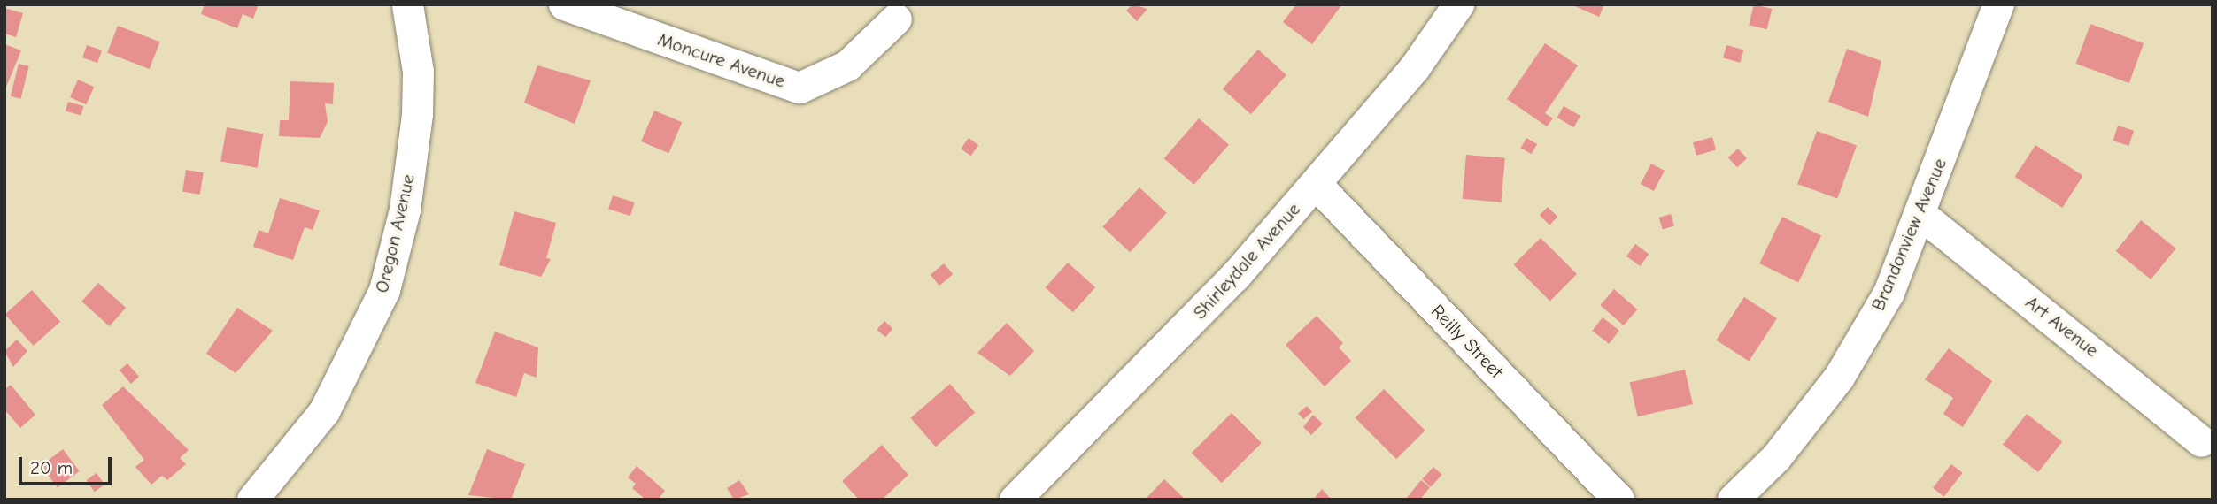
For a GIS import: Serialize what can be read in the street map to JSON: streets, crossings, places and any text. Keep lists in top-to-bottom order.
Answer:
{
  "streets": {
    "street": [
      "Moncure Avenue",
      "Oregon Avenue",
      "Brandonview Avenue",
      "Shirleydale Avenue",
      "Art Avenue",
      "Reilly Street"
    ]
  },
  "crossings": [
    ["Brandonview Avenue", "Art Avenue"],
    ["Shirleydale Avenue", "Reilly Street"]
  ],
  "scale_bar": "20 m"
}
